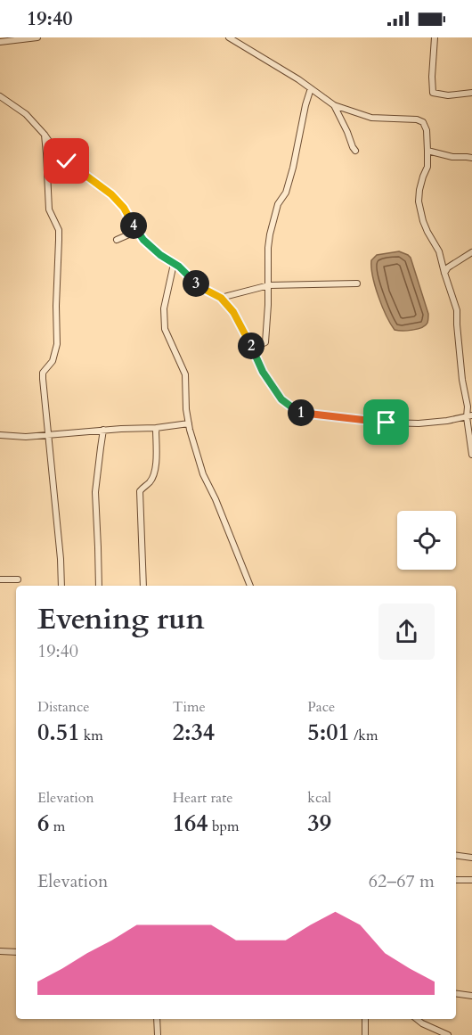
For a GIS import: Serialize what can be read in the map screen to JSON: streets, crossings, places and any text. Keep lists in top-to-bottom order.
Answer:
{
  "page": {
    "status": "19:40",
    "pins": [
      "4",
      "3",
      "2",
      "1"
    ],
    "heading": ["Evening run", "19:40"],
    "stats": [
      ["Distance", "0.51 km"],
      ["Time", "2:34"],
      ["Pace", "5:01 /km"],
      ["Elevation", "6 m"],
      ["Heart rate", "164 bpm"],
      ["kcal", "39"]
    ],
    "chart": ["Elevation", "62–67 m"]
  }
}
